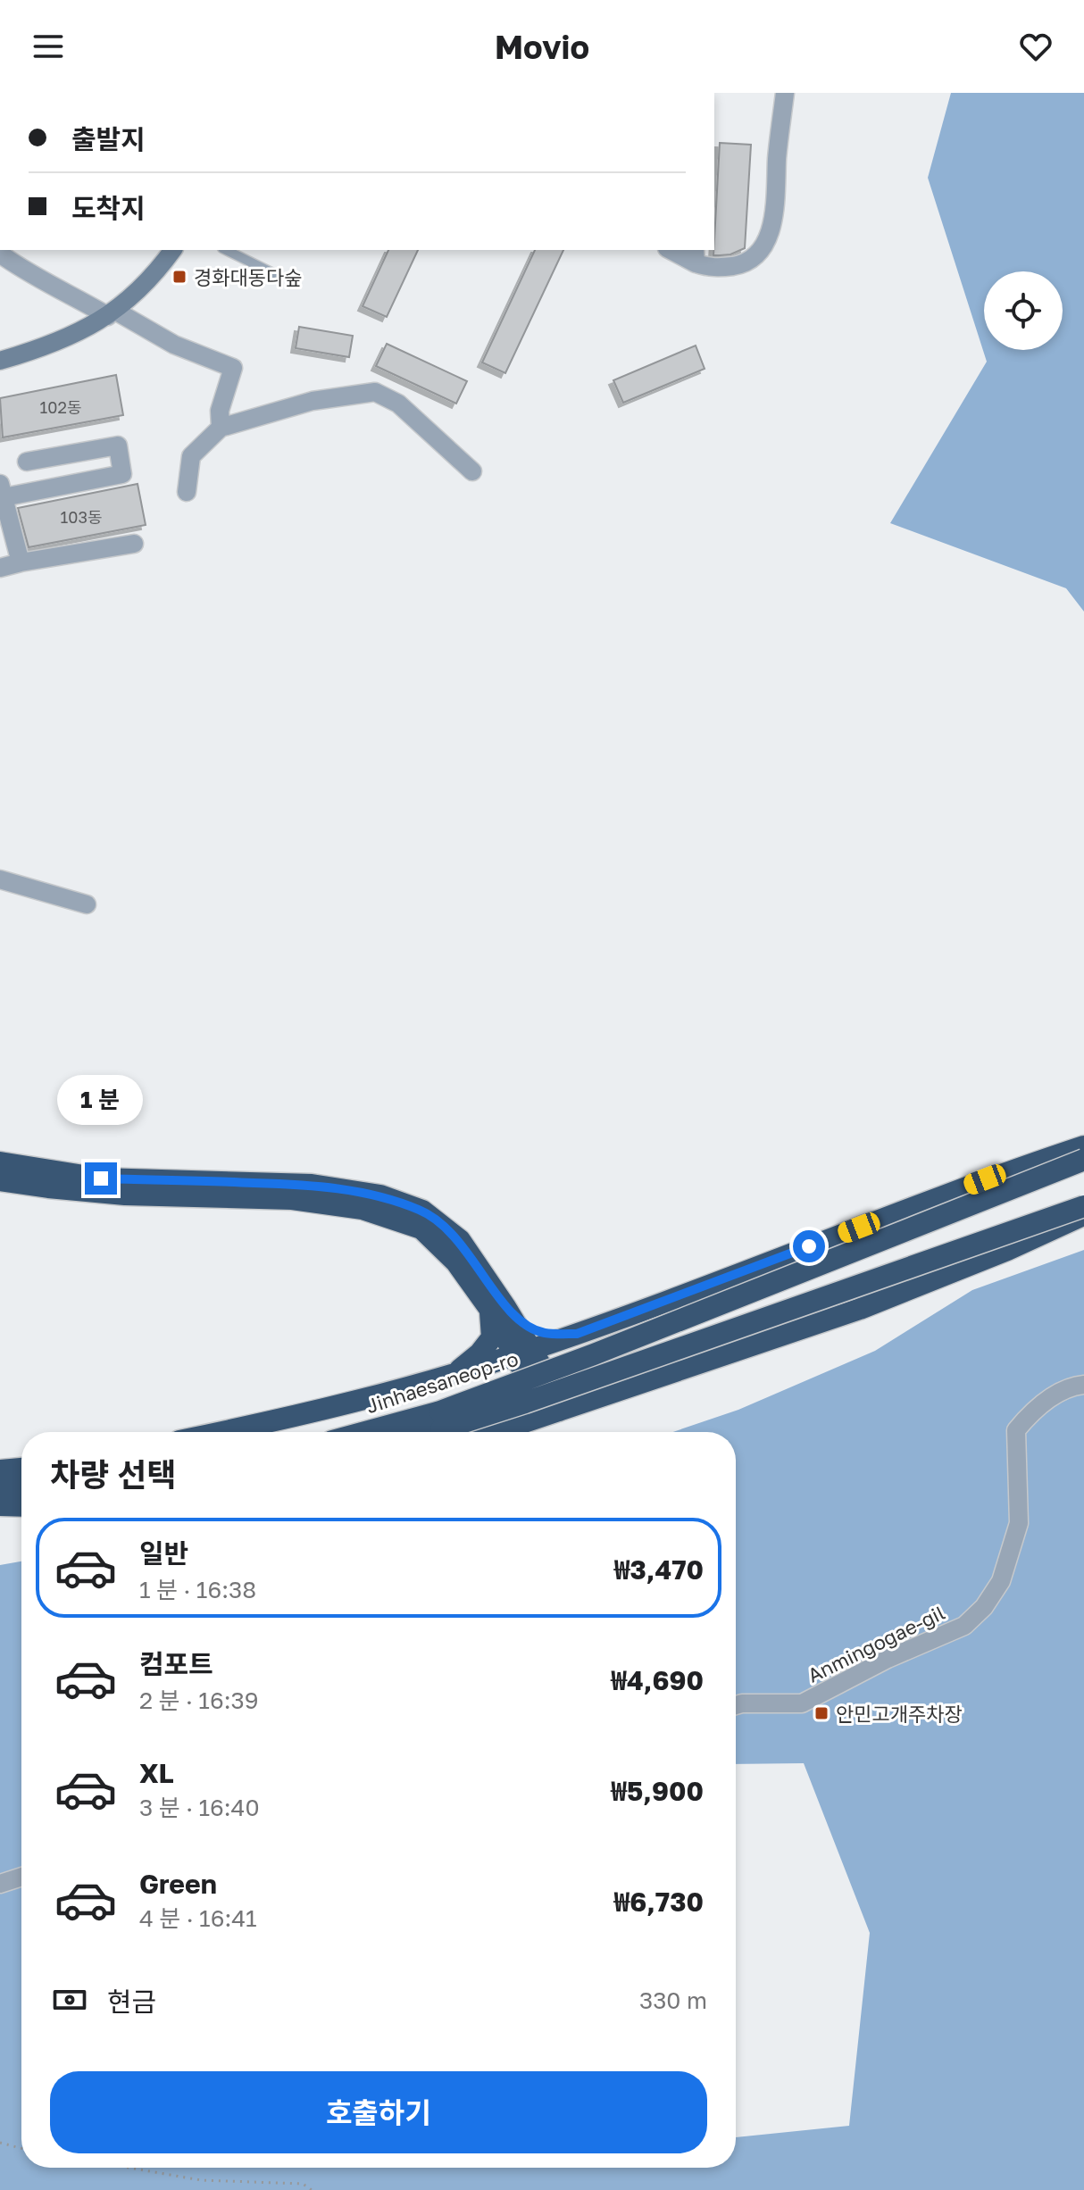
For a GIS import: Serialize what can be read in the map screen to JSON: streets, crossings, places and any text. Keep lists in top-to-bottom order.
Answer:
{
  "streets": {
    "highway": ["Jinhaesaneop-ro"],
    "street": ["Anmingogae-gil"]
  },
  "places": {
    "transit": ["경화대동다숲", "안민고개주차장"]
  },
  "house_numbers": ["102동", "103동"],
  "page": {
    "header": "Movio",
    "banner": ["출발지", "도착지"],
    "bubble": "1 분",
    "heading": "차량 선택",
    "list": [
      {
        "name": "일반",
        "note": "1 분 · 16:38",
        "value": "₩3,470"
      },
      {
        "name": "컴포트",
        "note": "2 분 · 16:39",
        "value": "₩4,690"
      },
      {
        "name": "XL",
        "note": "3 분 · 16:40",
        "value": "₩5,900"
      },
      {
        "name": "Green",
        "note": "4 분 · 16:41",
        "value": "₩6,730"
      }
    ],
    "pay": ["현금", "330 m"],
    "buttons": "호출하기"
  }
}
